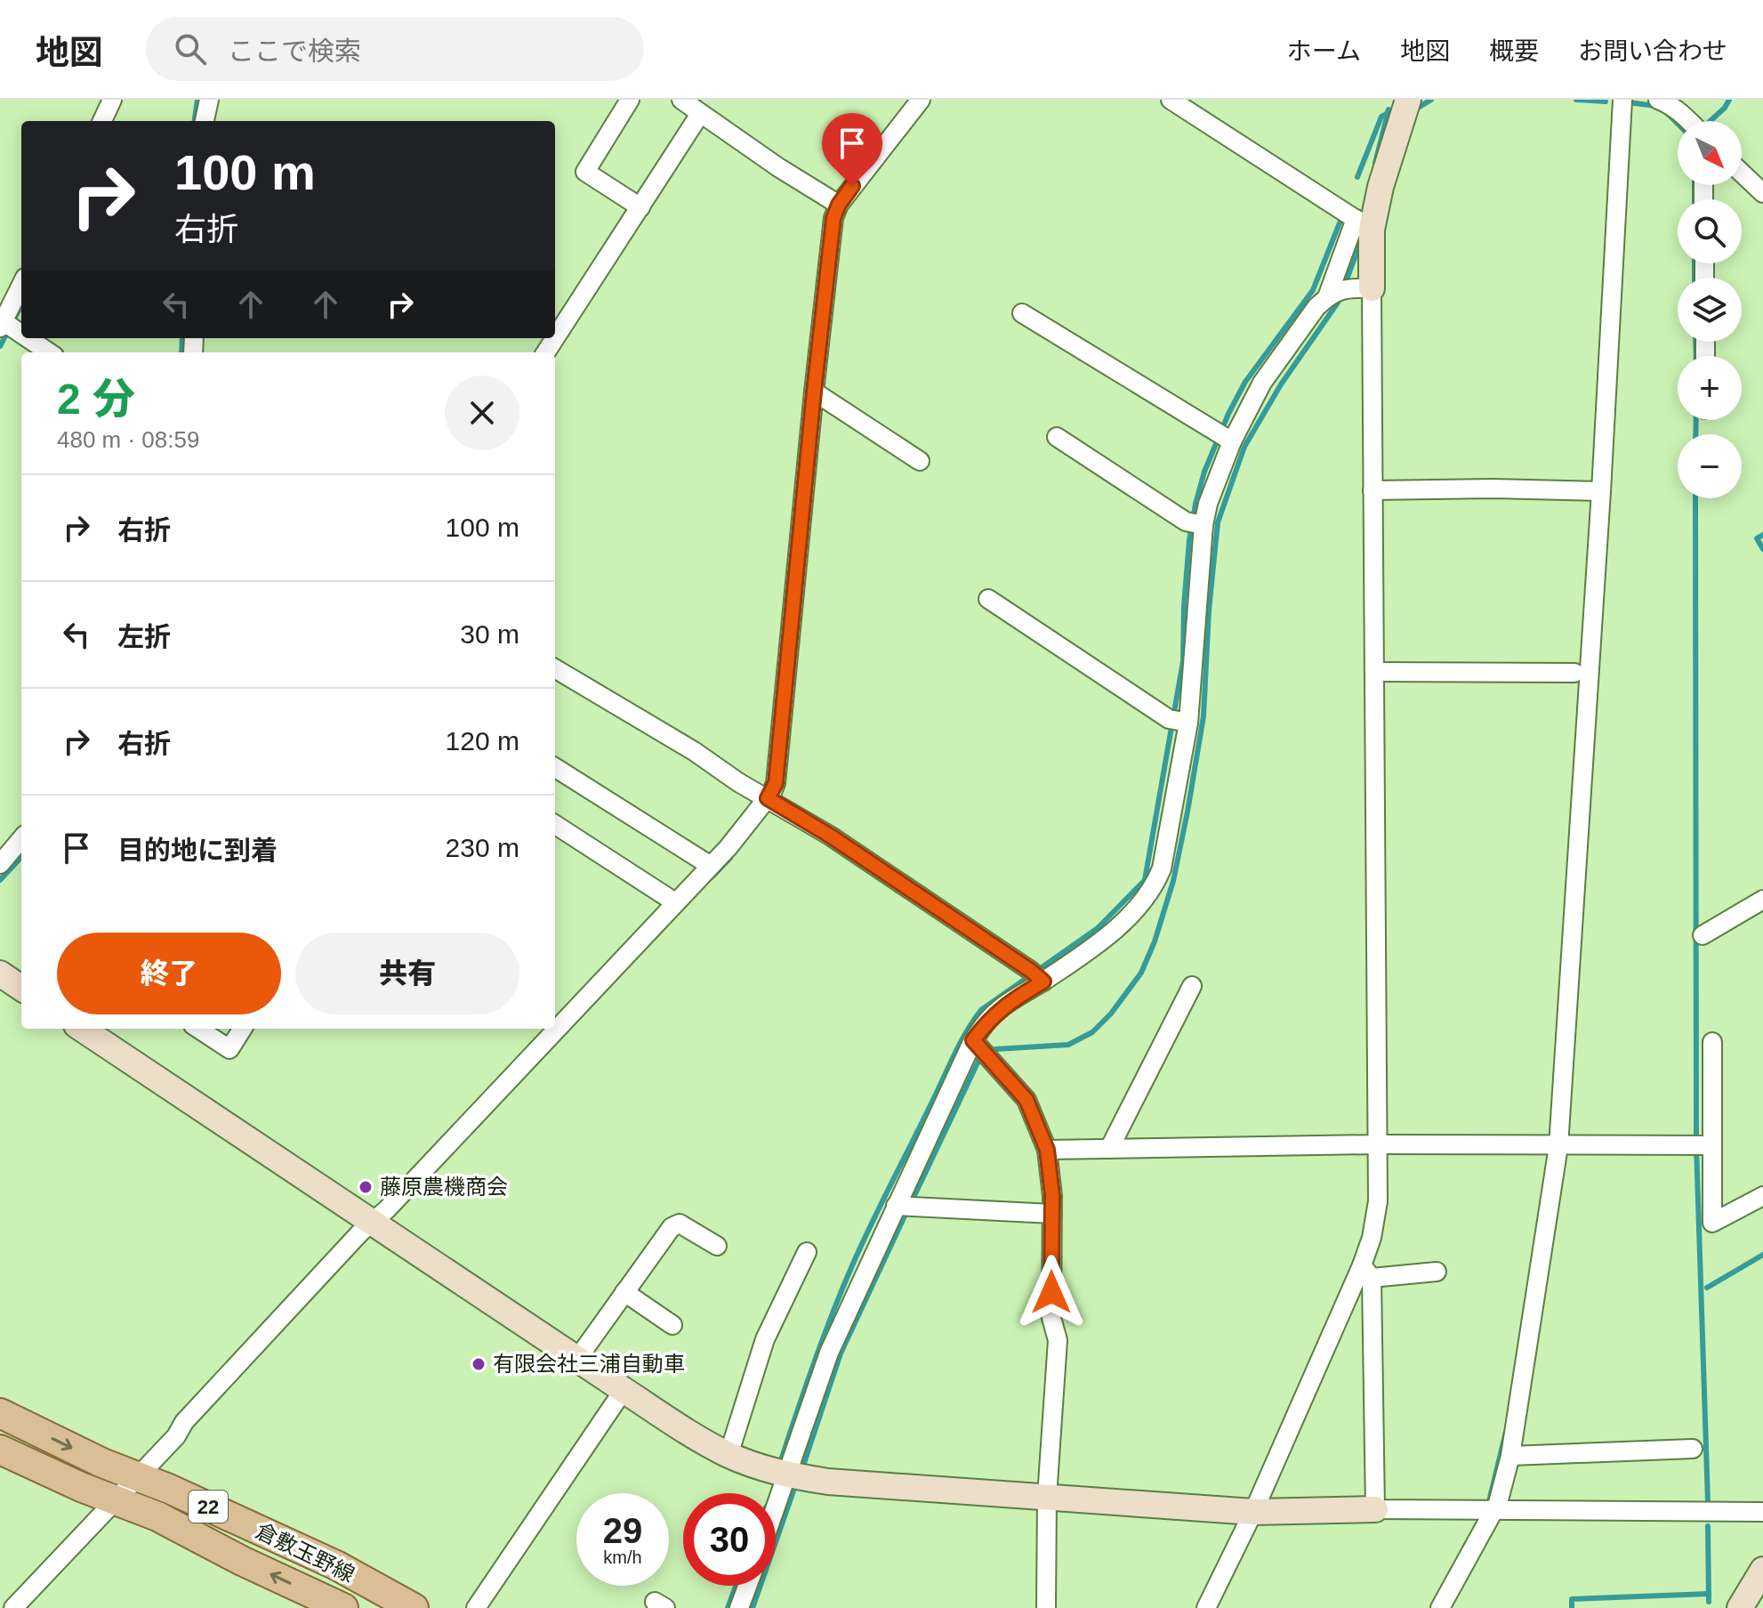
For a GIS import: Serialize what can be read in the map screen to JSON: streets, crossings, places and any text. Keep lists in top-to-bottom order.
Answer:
{
  "streets": {
    "main road": ["22", "倉敷玉野線"]
  },
  "places": ["藤原農機商会", "有限会社三浦自動車"],
  "north": "bottom right",
  "page": {
    "header": "地図",
    "search": "ここで検索",
    "nav": [
      "ホーム",
      "地図",
      "概要",
      "お問い合わせ"
    ],
    "map_buttons": ["+", "−"],
    "turn": ["100 m", "右折"],
    "heading": ["2 分", "480 m · 08:59"],
    "list": [
      {
        "name": "右折",
        "value": "100 m"
      },
      {
        "name": "左折",
        "value": "30 m"
      },
      {
        "name": "右折",
        "value": "120 m"
      },
      {
        "name": "目的地に到着",
        "value": "230 m"
      }
    ],
    "buttons": ["終了", "共有"],
    "speed": "29 km/h",
    "limit": "30"
  }
}
